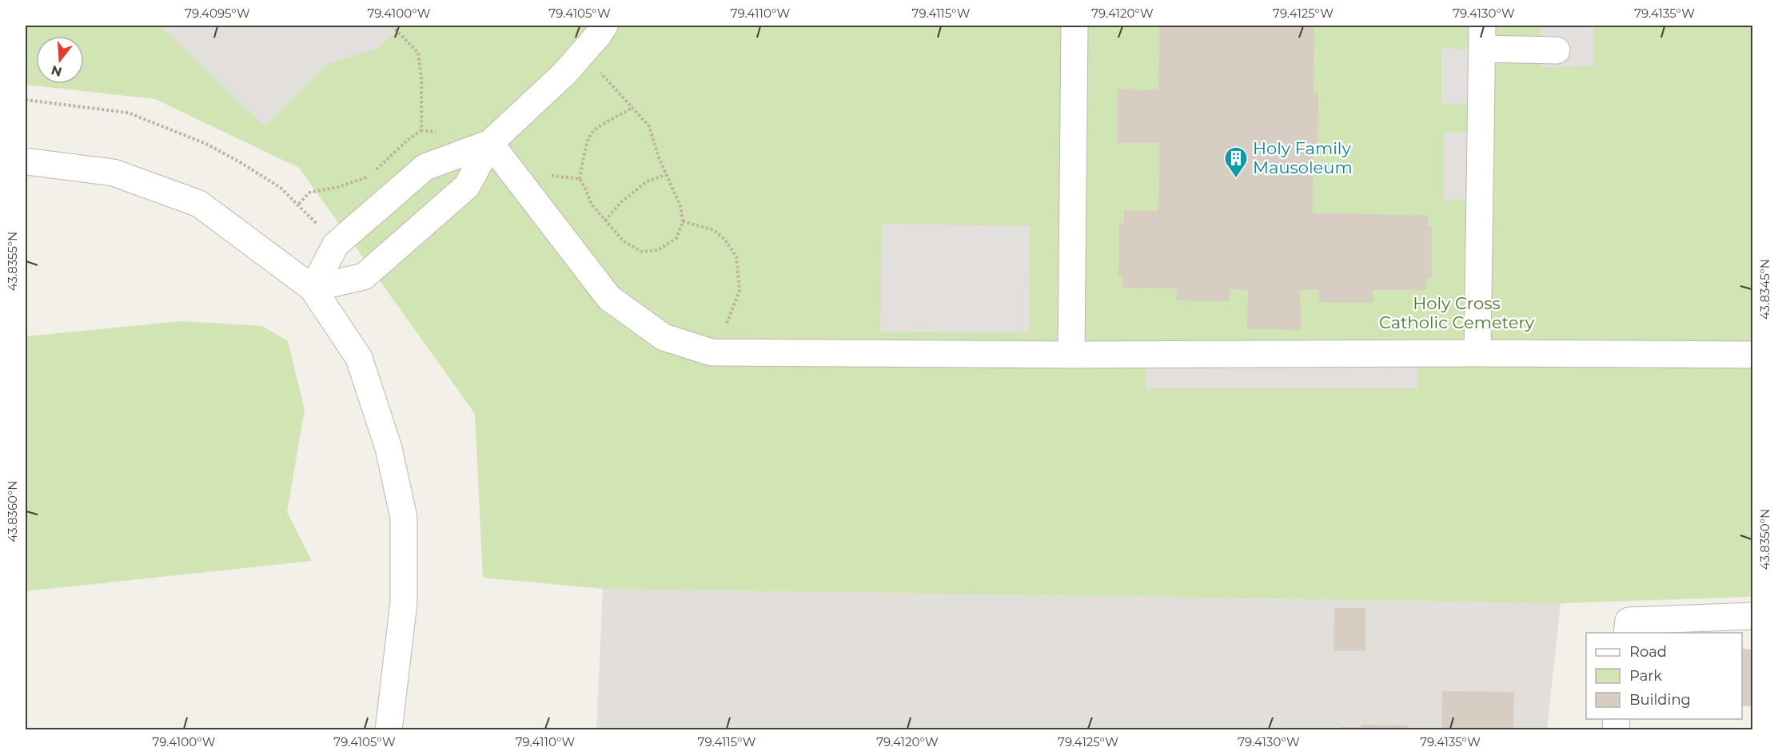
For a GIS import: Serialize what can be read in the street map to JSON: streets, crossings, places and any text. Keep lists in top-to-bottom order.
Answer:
{
  "parks": ["Holy Cross Catholic Cemetery"],
  "places": {
    "building": ["Holy Family Mausoleum"]
  },
  "legend": ["Road", "Park", "Building"],
  "north": "bottom",
  "coordinates": [
    "79.4095°W",
    "79.4100°W",
    "79.4105°W",
    "79.4110°W",
    "79.4115°W",
    "79.4120°W",
    "79.4125°W",
    "79.4130°W",
    "79.4135°W",
    "43.8355°N",
    "43.8345°N",
    "43.8360°N",
    "43.8350°N"
  ]
}
